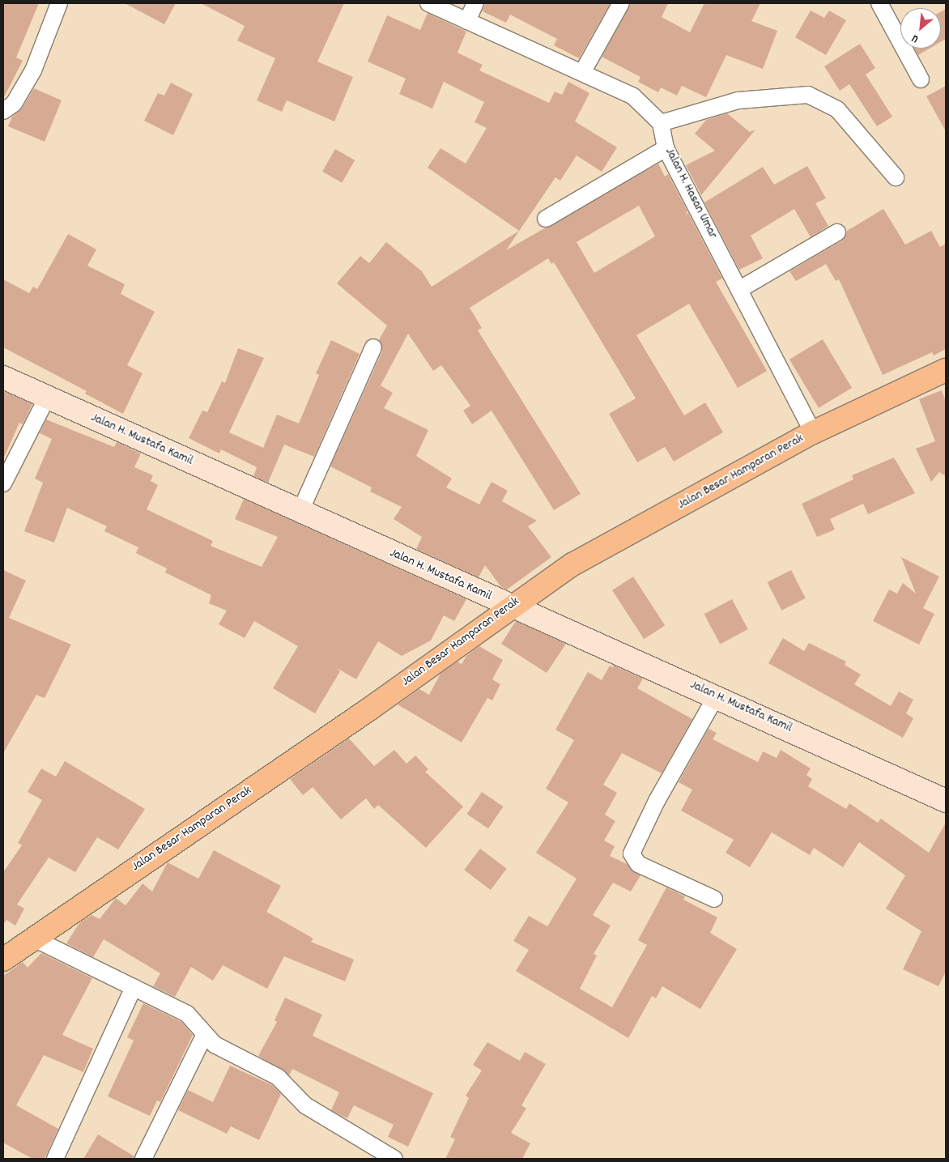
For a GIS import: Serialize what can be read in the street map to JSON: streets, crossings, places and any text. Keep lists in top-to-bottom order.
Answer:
{
  "streets": {
    "main road": ["Jalan Besar Hamparan Perak"],
    "street": ["Jalan H. Hasan Umar", "Jalan H. Mustafa Kamil"]
  },
  "crossings": [
    ["Jalan H. Hasan Umar", "Jalan Besar Hamparan Perak"],
    ["Jalan H. Mustafa Kamil", "Jalan Besar Hamparan Perak"]
  ],
  "north": "bottom left"
}
